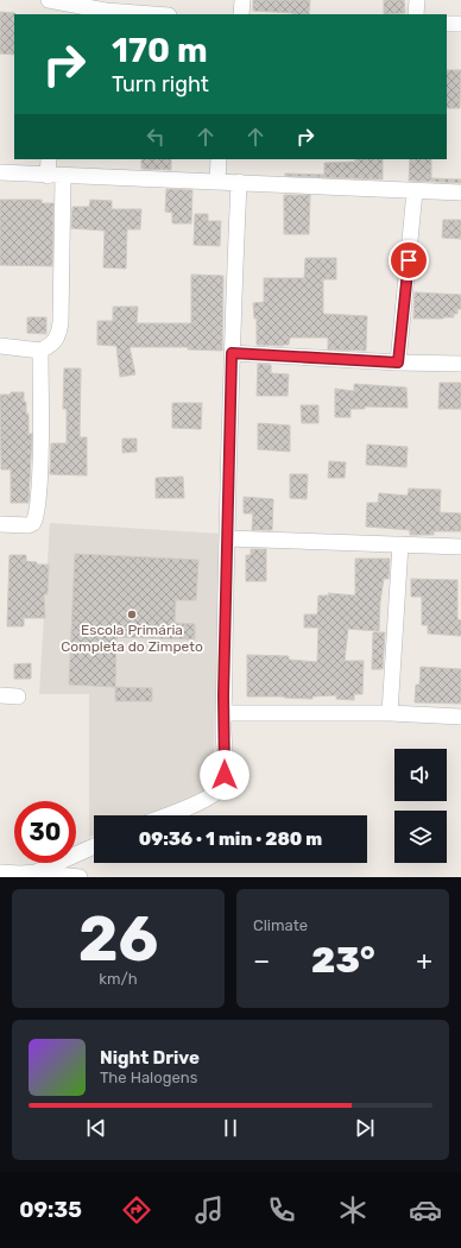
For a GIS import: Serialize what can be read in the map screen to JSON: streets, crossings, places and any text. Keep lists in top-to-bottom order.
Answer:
{
  "places": ["Escola Primária Completa do Zimpeto"],
  "page": {
    "turn": ["170 m", "Turn right"],
    "limit": "30",
    "trip": "09:36 · 1 min · 280 m",
    "tile": [
      ["26", "km/h"],
      "Climate"
    ],
    "heat": ["−", "23°", "+"],
    "song": ["Night Drive", "The Halogens"],
    "tabs": "09:35"
  }
}
